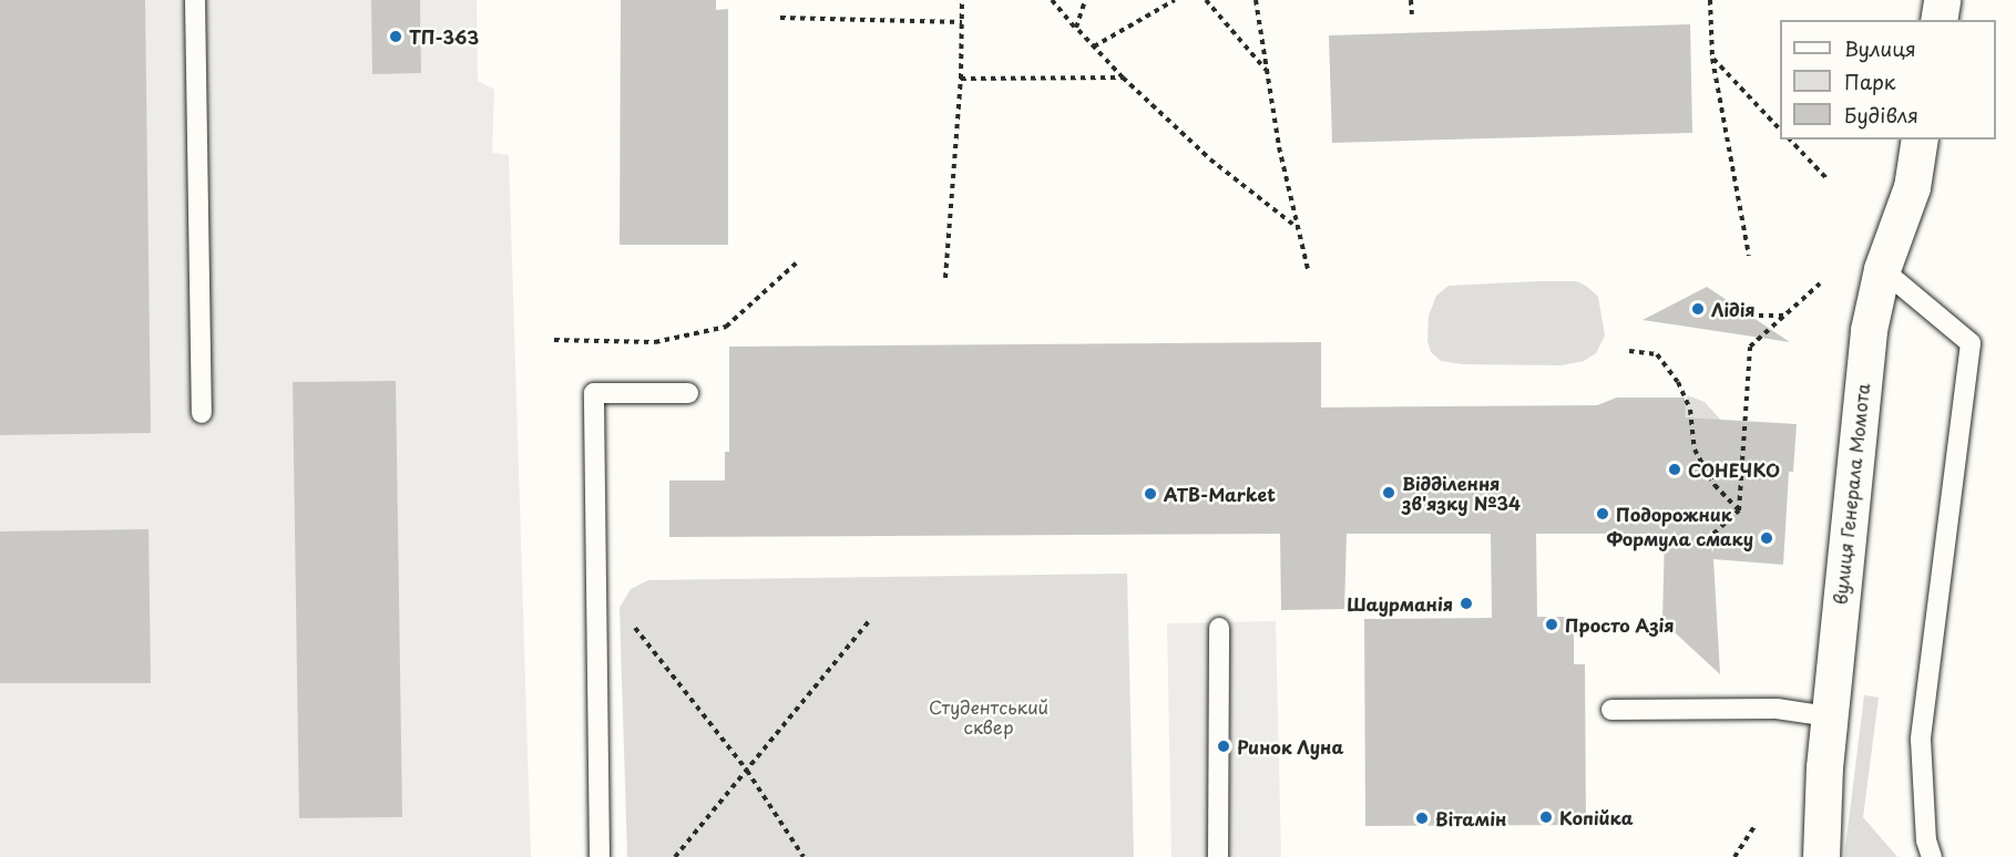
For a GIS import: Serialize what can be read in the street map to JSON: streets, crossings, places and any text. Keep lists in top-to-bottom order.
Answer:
{
  "streets": {
    "street": ["вулиця Генерала Момота"]
  },
  "parks": ["Студентський сквер"],
  "places": [
    "ТП-363",
    "Лідія",
    "СОНЕЧКО",
    "Відділення зв'язку №34",
    "ATB-Market",
    "Подорожник",
    "Формула смаку",
    "Шаурманія",
    "Просто Азія",
    "Ринок Луна",
    "Копійка",
    "Вітамін"
  ],
  "legend": ["Вулиця", "Парк", "Будівля"]
}
